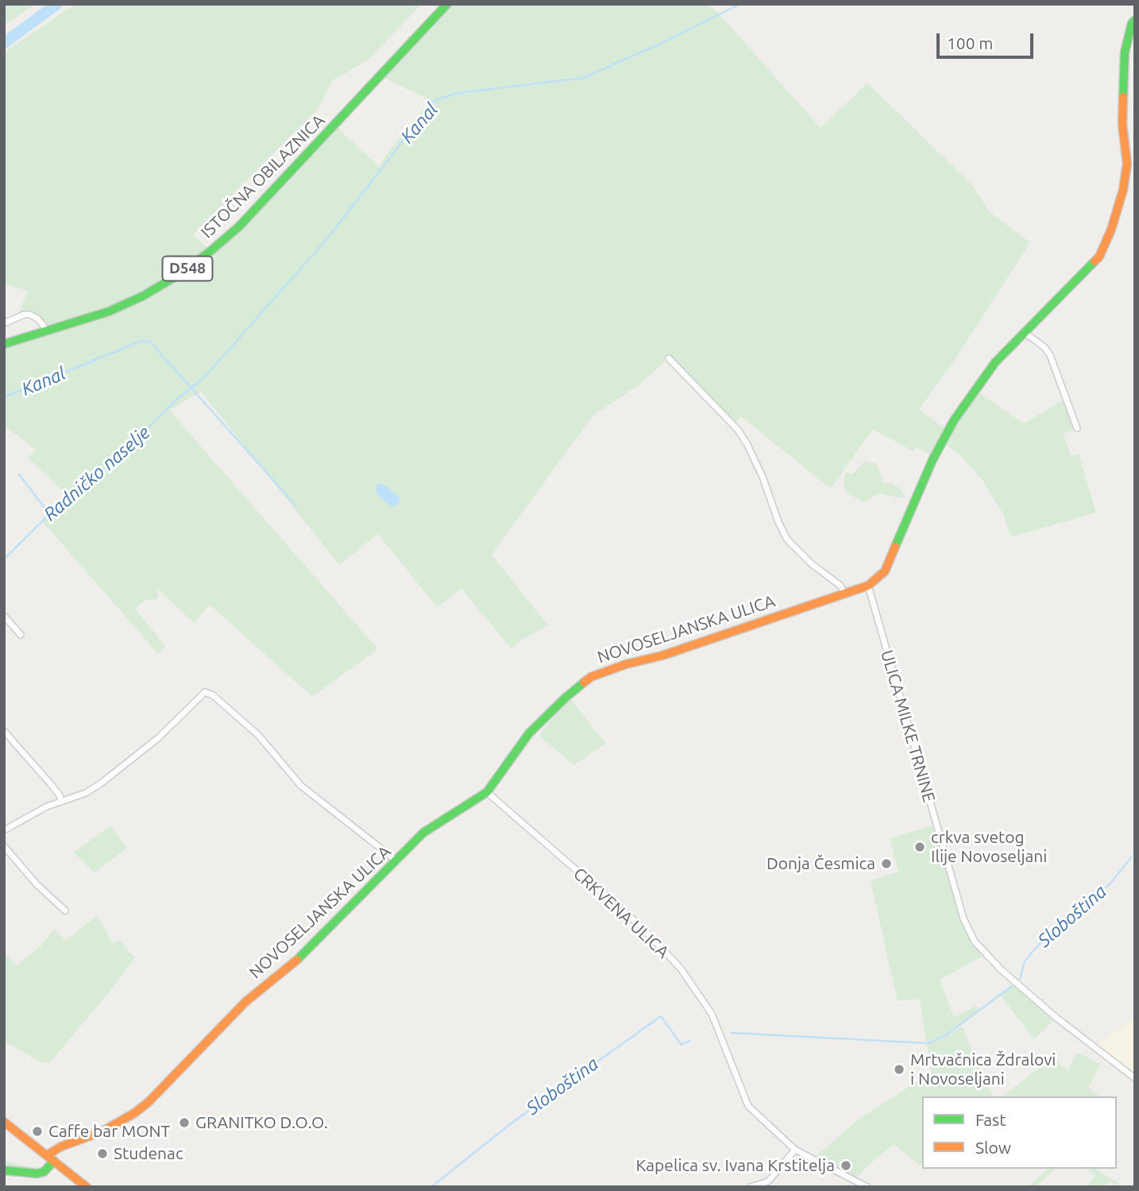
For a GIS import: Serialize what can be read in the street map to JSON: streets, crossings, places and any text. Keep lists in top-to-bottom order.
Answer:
{
  "streets": {
    "main road": ["ISTOČNA OBILAZNICA", "D548", "NOVOSELJANSKA ULICA"],
    "street": ["ULICA MILKE TRNINE", "CRKVENA ULICA"]
  },
  "crossings": [
    ["NOVOSELJANSKA ULICA", "ULICA MILKE TRNINE"],
    ["NOVOSELJANSKA ULICA", "CRKVENA ULICA"]
  ],
  "water": ["Kanal", "Radničko naselje", "Sloboština"],
  "places": [
    "crkva svetog Ilije Novoseljani",
    "Donja Česmica",
    "Mrtvačnica Ždralovi i Novoseljani",
    "GRANITKO D.O.O.",
    "Caffe bar MONT",
    "Studenac",
    "Kapelica sv. Ivana Krstitelja"
  ],
  "legend": ["Fast", "Slow"],
  "scale_bar": "100 m"
}
